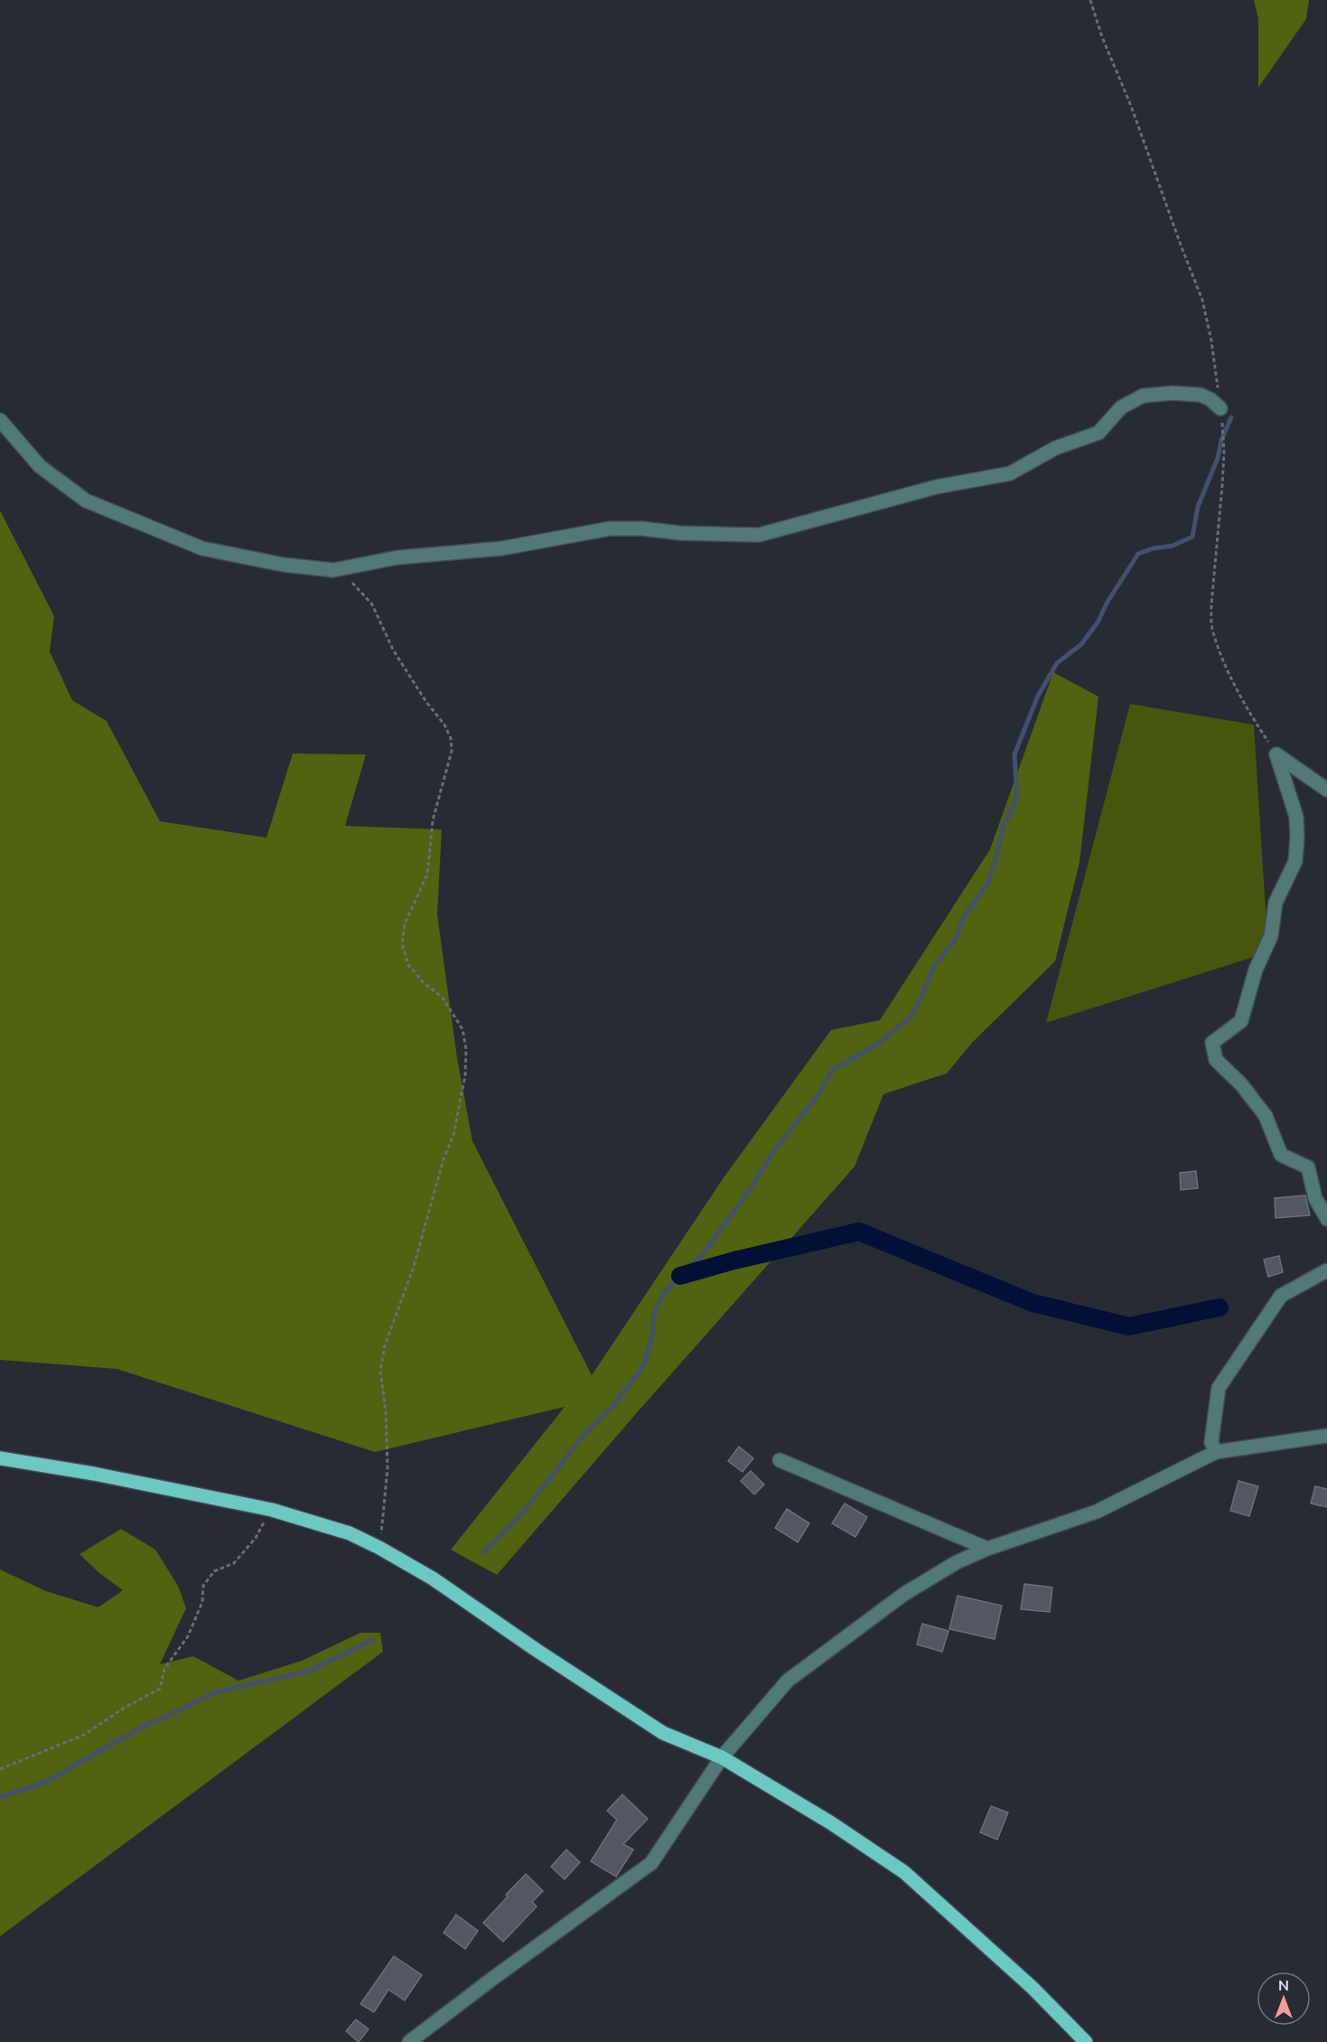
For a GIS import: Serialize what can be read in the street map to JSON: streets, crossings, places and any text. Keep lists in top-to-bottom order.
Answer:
{
  "north": "top"
}
